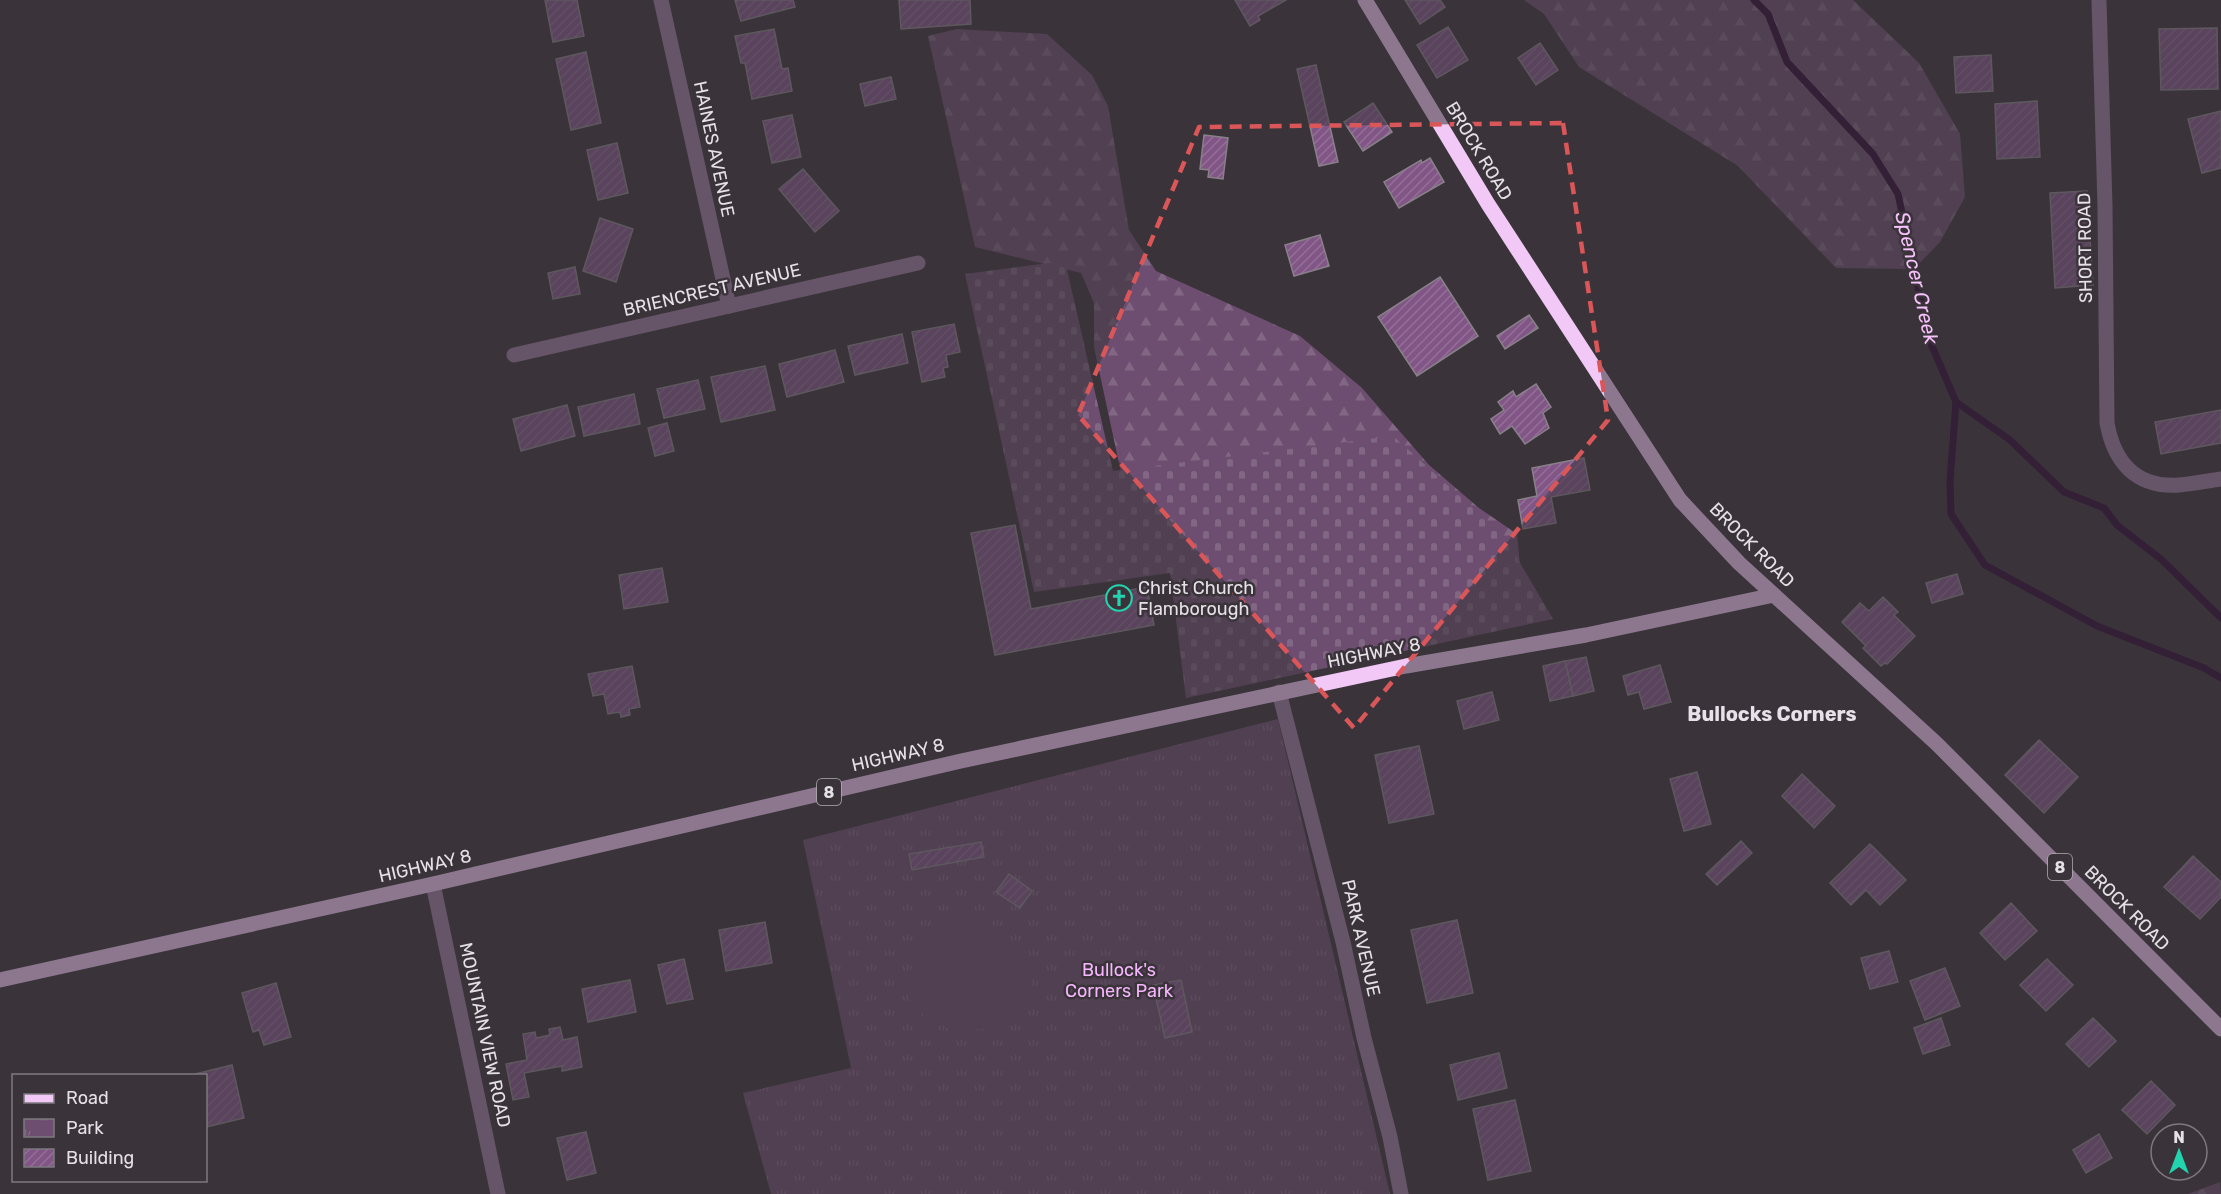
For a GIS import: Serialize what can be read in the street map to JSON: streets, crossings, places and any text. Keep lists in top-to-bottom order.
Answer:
{
  "streets": {
    "main road": ["BROCK ROAD", "HIGHWAY 8", "8"],
    "street": [
      "HAINES AVENUE",
      "SHORT ROAD",
      "BRIENCREST AVENUE",
      "PARK AVENUE",
      "MOUNTAIN VIEW ROAD"
    ]
  },
  "crossings": [
    ["HAINES AVENUE", "BRIENCREST AVENUE"],
    ["BROCK ROAD", "HIGHWAY 8"],
    ["HIGHWAY 8", "PARK AVENUE"],
    ["HIGHWAY 8", "MOUNTAIN VIEW ROAD"]
  ],
  "districts": ["Bullocks Corners"],
  "water": ["Spencer Creek"],
  "parks": ["Bullock's Corners Park"],
  "places": {
    "church": ["Christ Church Flamborough"]
  },
  "legend": ["Road", "Park", "Building"],
  "north": "top"
}
